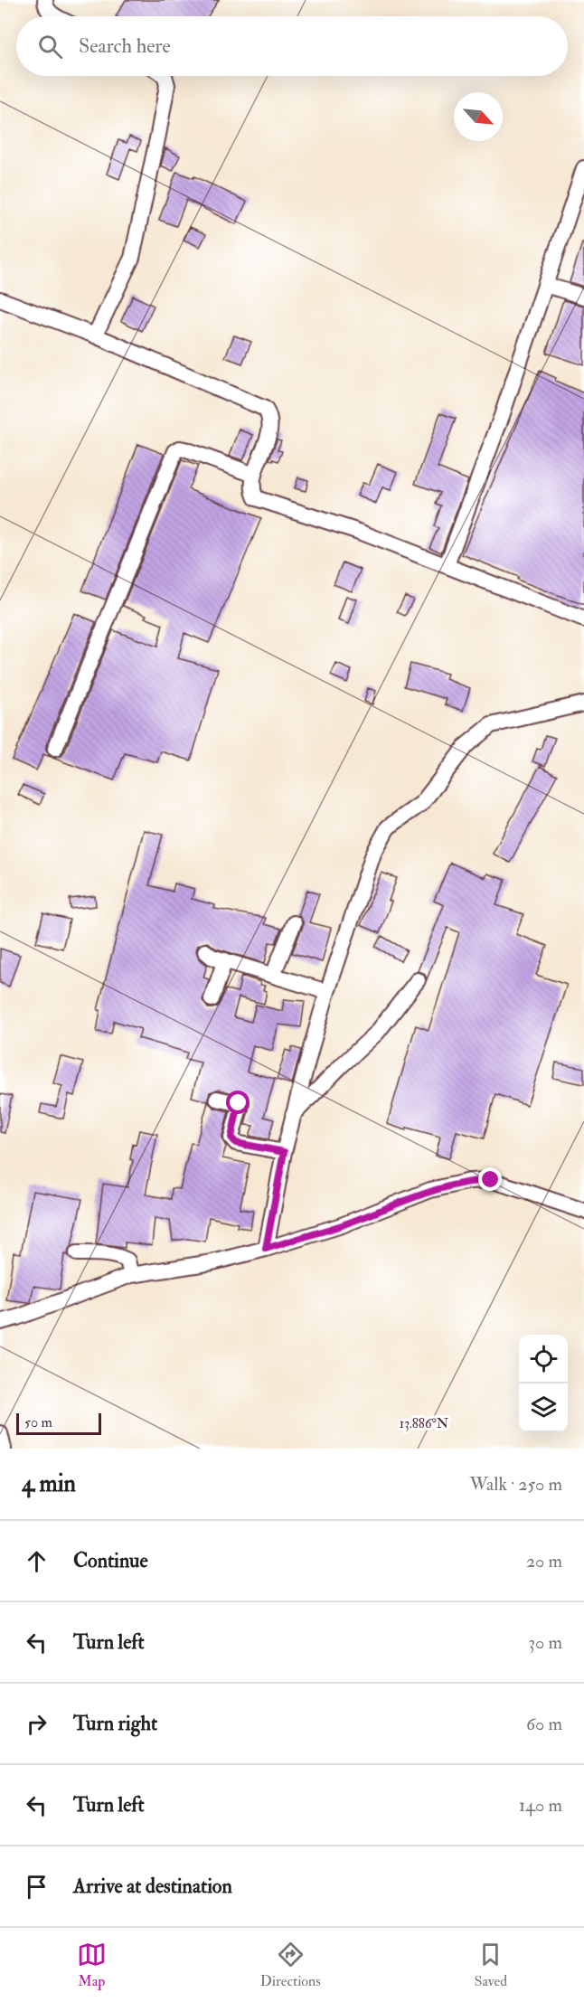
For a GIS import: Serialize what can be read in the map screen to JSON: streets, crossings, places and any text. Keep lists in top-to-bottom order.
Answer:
{
  "scale_bar": "50 m",
  "north": "bottom right",
  "page": {
    "search": "Search here",
    "scale": "50 m",
    "heading": ["4 min", "Walk · 250 m"],
    "list": [
      ["Continue", "20 m"],
      ["Turn left", "30 m"],
      ["Turn right", "60 m"],
      ["Turn left", "140 m"],
      "Arrive at destination"
    ],
    "nav": ["Map", "Directions", "Saved"]
  },
  "coordinates": ["13.886°N"]
}
